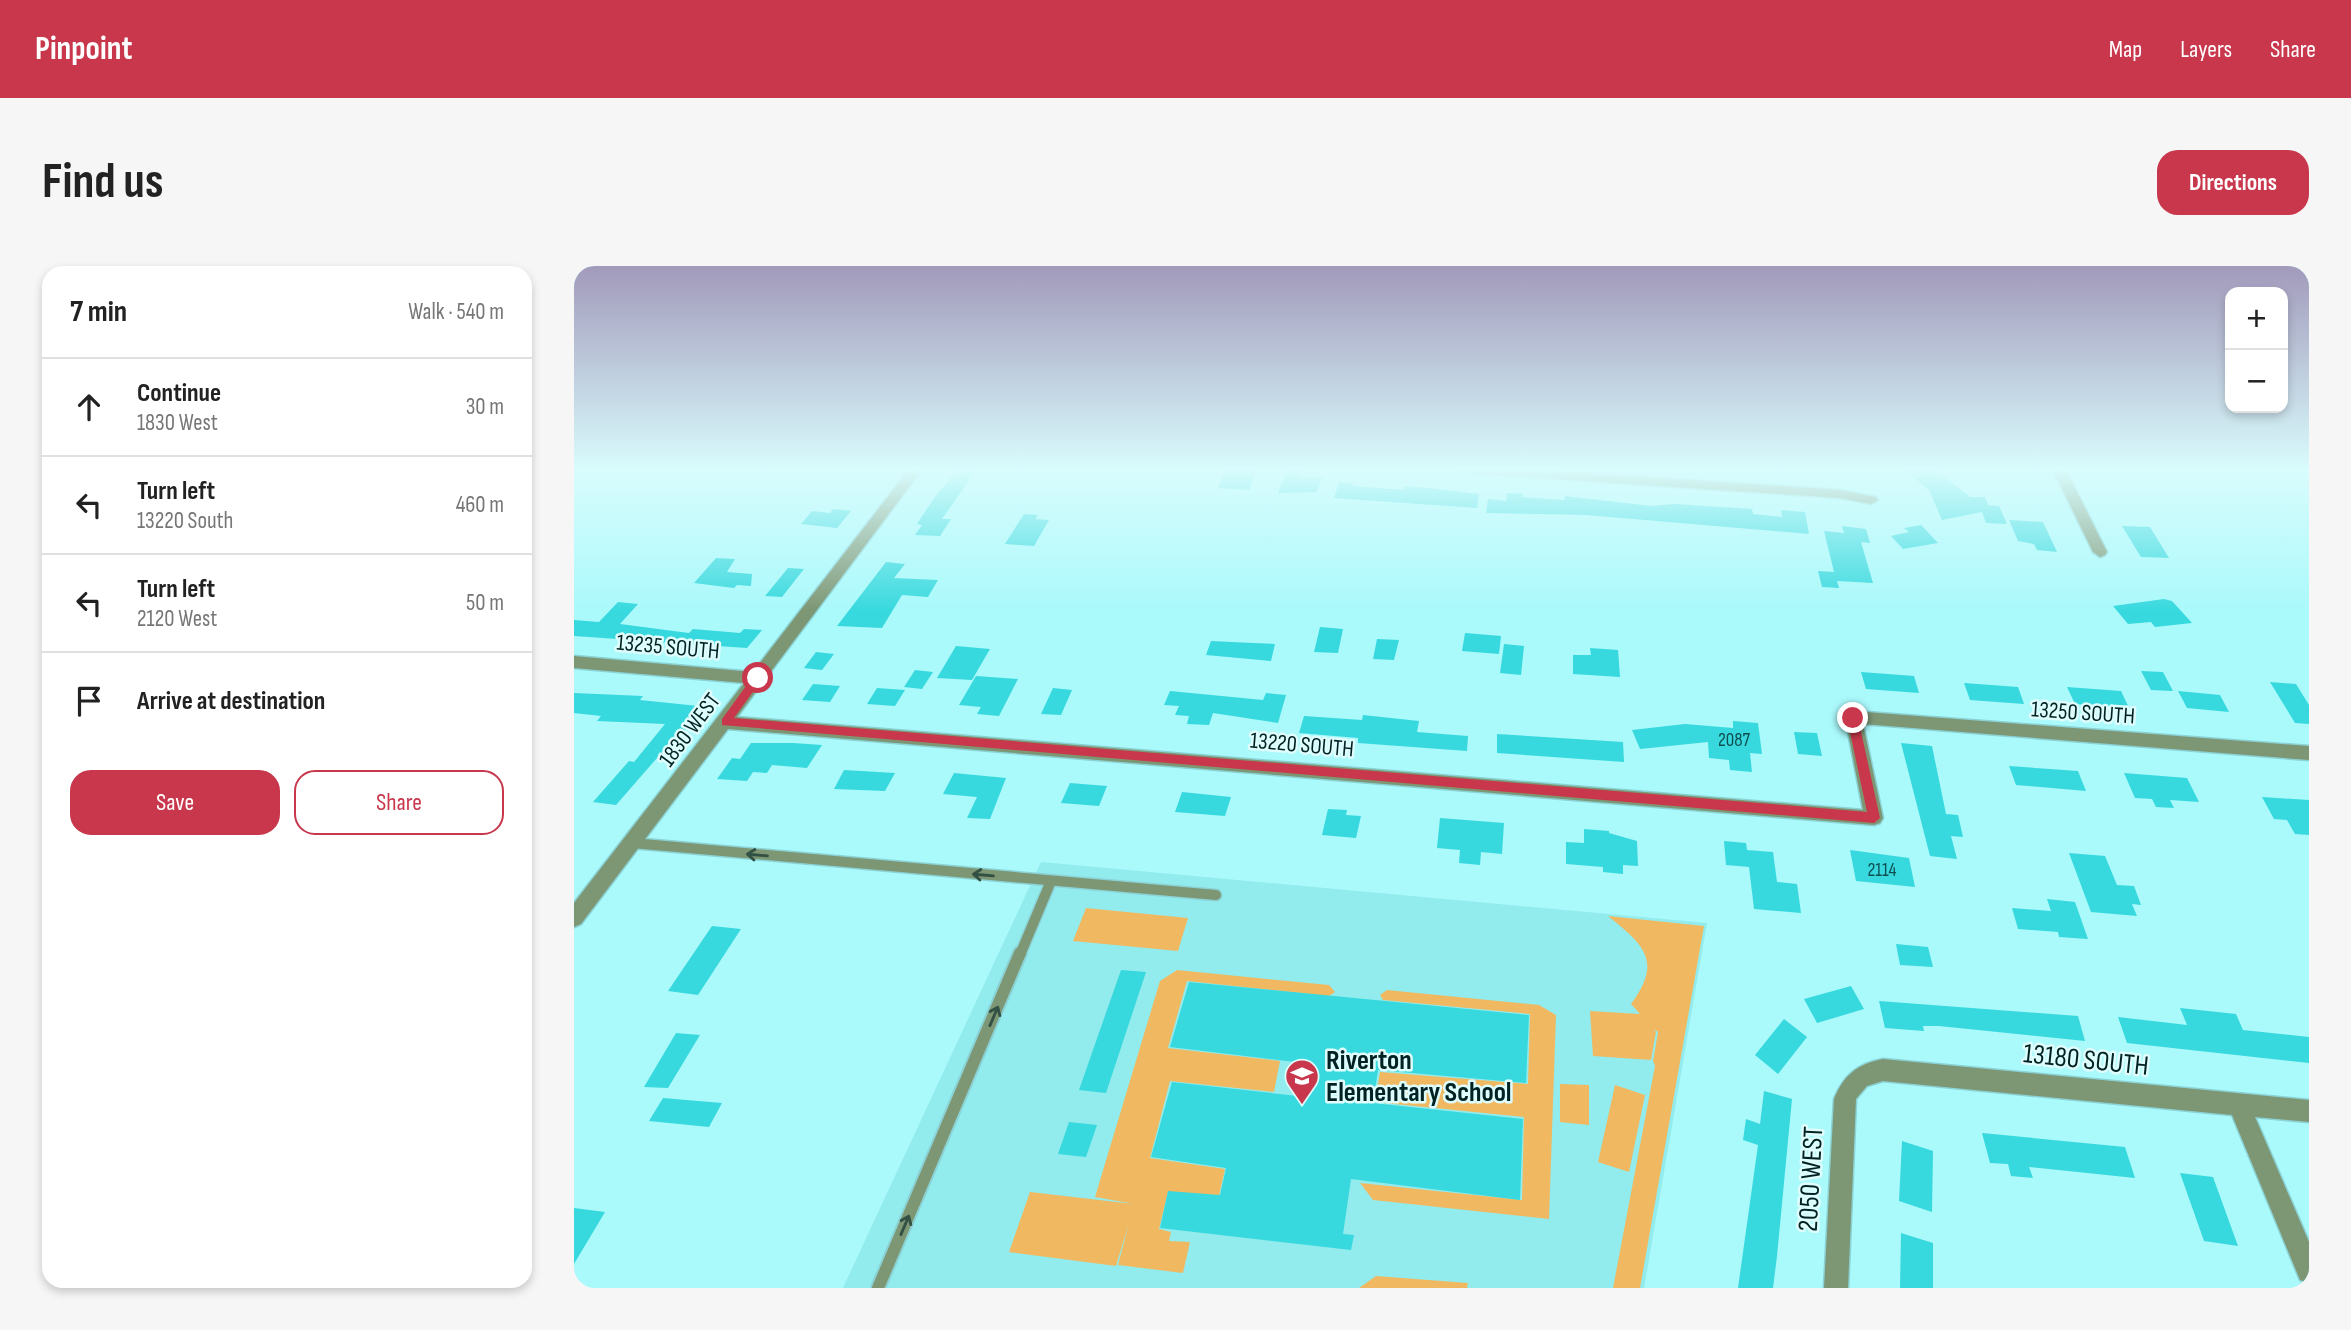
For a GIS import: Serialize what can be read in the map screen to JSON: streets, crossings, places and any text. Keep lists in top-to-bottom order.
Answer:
{
  "streets": {
    "street": [
      "13235 SOUTH",
      "13250 SOUTH",
      "1830 WEST",
      "13220 SOUTH",
      "13180 SOUTH",
      "2050 WEST"
    ]
  },
  "crossings": [
    ["13235 SOUTH", "1830 WEST"],
    ["13250 SOUTH", "13220 SOUTH"],
    ["1830 WEST", "13220 SOUTH"],
    ["13180 SOUTH", "2050 WEST"]
  ],
  "places": {
    "school or university": ["Riverton Elementary School"]
  },
  "house_numbers": ["2087", "2114"],
  "page": {
    "header": "Pinpoint",
    "nav": ["Map", "Layers", "Share"],
    "buttons": [
      "Directions",
      ["Save", "Share"]
    ],
    "title": "Find us",
    "heading": ["7 min", "Walk · 540 m"],
    "map_buttons": ["+", "−"],
    "list": [
      ["Continue", "1830 West", "30 m"],
      ["Turn left", "13220 South", "460 m"],
      ["Turn left", "2120 West", "50 m"],
      "Arrive at destination"
    ]
  }
}
